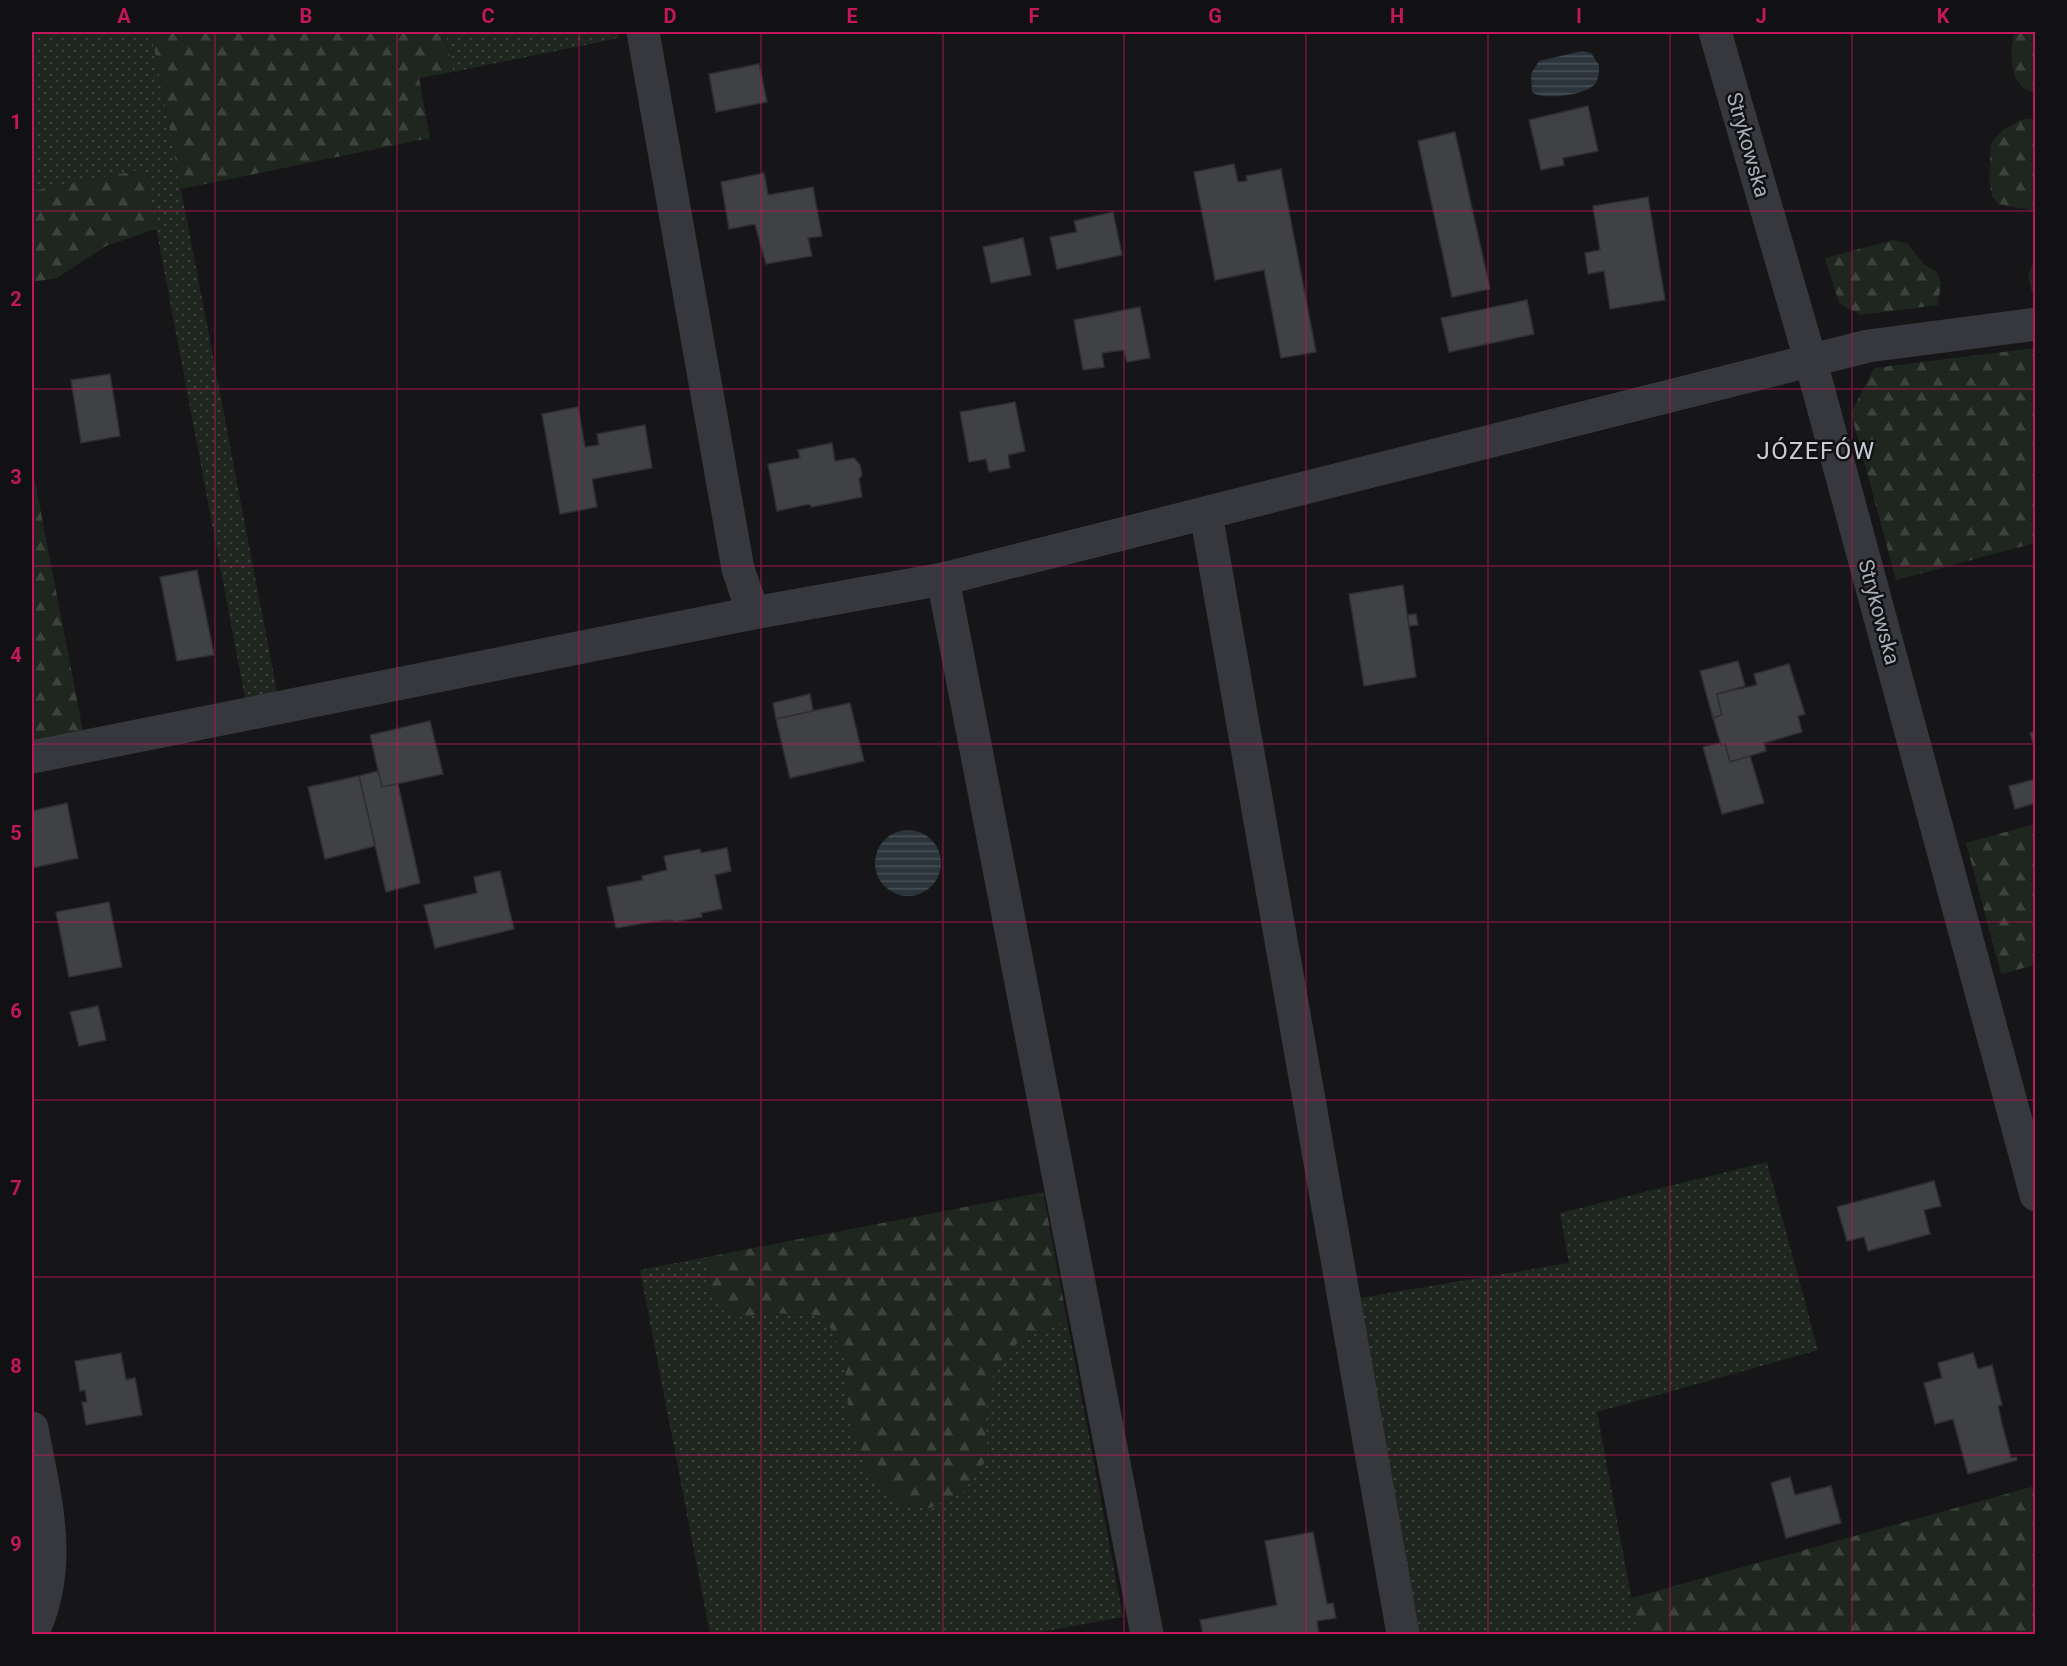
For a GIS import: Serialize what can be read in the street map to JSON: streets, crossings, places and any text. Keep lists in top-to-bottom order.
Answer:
{
  "streets": {
    "street": ["Strykowska"]
  },
  "districts": ["JÓZEFÓW"],
  "grid": {
    "columns": [
      "A",
      "B",
      "C",
      "D",
      "E",
      "F",
      "G",
      "H",
      "I",
      "J",
      "K"
    ],
    "rows": [
      "1",
      "2",
      "3",
      "4",
      "5",
      "6",
      "7",
      "8",
      "9"
    ]
  }
}
